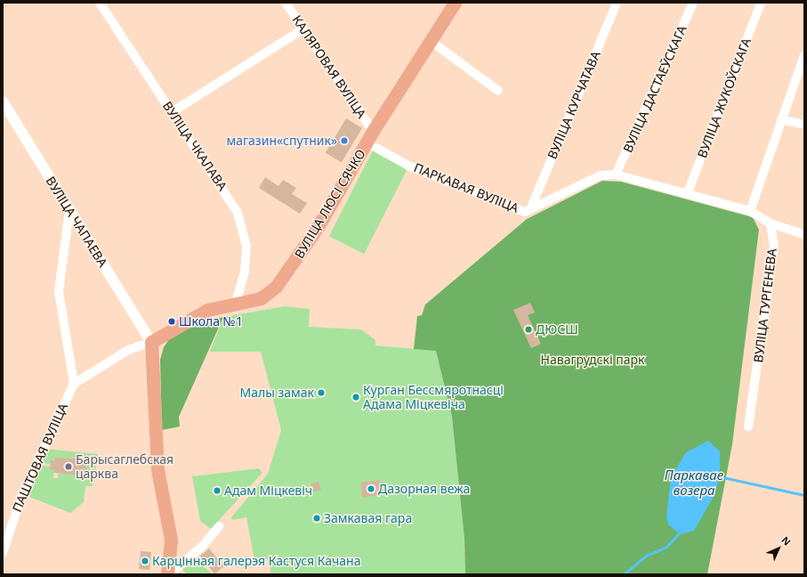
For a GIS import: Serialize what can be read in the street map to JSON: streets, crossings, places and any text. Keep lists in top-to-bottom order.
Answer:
{
  "streets": {
    "main road": ["ВУЛІЦА ЛЮСІ СЯЧКО"],
    "street": [
      "КАЛЯРОВАЯ ВУЛІЦА",
      "ВУЛІЦА ДАСТАЕЎСКАГА",
      "ВУЛІЦА ЖУКОЎСКАГА",
      "ВУЛІЦА КУРЧАТАВА",
      "ВУЛІЦА ЧКАЛАВА",
      "ПАРКАВАЯ ВУЛІЦА",
      "ВУЛІЦА ЧАПАЕВА",
      "ВУЛІЦА ТУРГЕНЕВА",
      "ПАШТОВАЯ ВУЛІЦА"
    ]
  },
  "crossings": [
    ["КАЛЯРОВАЯ ВУЛІЦА", "ВУЛІЦА ЛЮСІ СЯЧКО"],
    ["ВУЛІЦА ДАСТАЕЎСКАГА", "ПАРКАВАЯ ВУЛІЦА"],
    ["ВУЛІЦА ЖУКОЎСКАГА", "ПАРКАВАЯ ВУЛІЦА"],
    ["ВУЛІЦА КУРЧАТАВА", "ПАРКАВАЯ ВУЛІЦА"],
    ["ВУЛІЦА ЧКАЛАВА", "ВУЛІЦА ЛЮСІ СЯЧКО"],
    ["ПАРКАВАЯ ВУЛІЦА", "ВУЛІЦА ЛЮСІ СЯЧКО"],
    ["ВУЛІЦА ЛЮСІ СЯЧКО", "ВУЛІЦА ЧАПАЕВА"]
  ],
  "water": ["Паркавае возера"],
  "parks": ["Навагрудскі парк"],
  "places": [
    "магазин«спутник»",
    "Школа №1",
    "ДЮСШ",
    "Малы замак",
    "Курган Бессмяротнасці Адама Міцкевіча",
    "Барысаглебская царква",
    "Дазорная вежа",
    "Адам Міцкевіч",
    "Замкавая гара",
    "Карцінная галерэя Кастуся Качана"
  ],
  "north": "top right"
}
